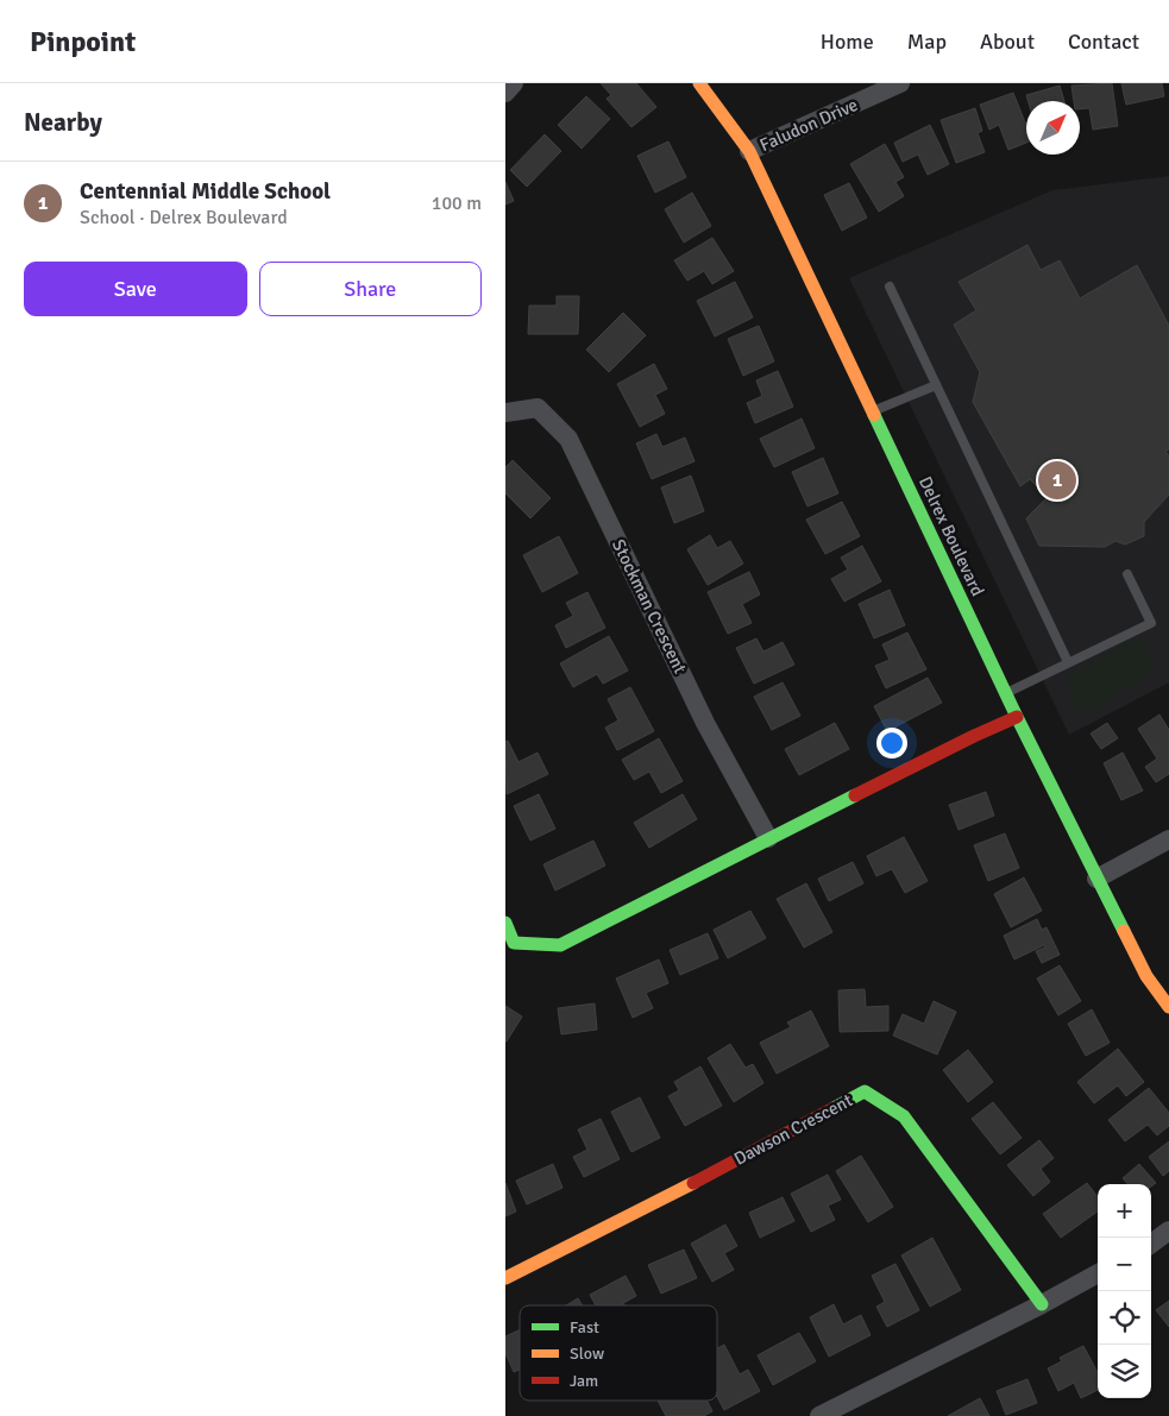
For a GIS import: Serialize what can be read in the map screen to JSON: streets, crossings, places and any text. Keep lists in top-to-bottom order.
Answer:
{
  "streets": {
    "street": [
      "Faludon Drive",
      "Delrex Boulevard",
      "Stockman Crescent",
      "Dawson Crescent"
    ]
  },
  "crossings": [
    ["Faludon Drive", "Delrex Boulevard"]
  ],
  "legend": ["Fast", "Slow", "Jam"],
  "north": "top right",
  "page": {
    "header": "Pinpoint",
    "nav": [
      "Home",
      "Map",
      "About",
      "Contact"
    ],
    "heading": "Nearby",
    "list": [
      {
        "mark": "1",
        "name": "Centennial Middle School",
        "note": "School · Delrex Boulevard",
        "value": "100 m"
      }
    ],
    "buttons": ["Save", "Share"],
    "pins": "1",
    "map_buttons": ["+", "−"]
  }
}
